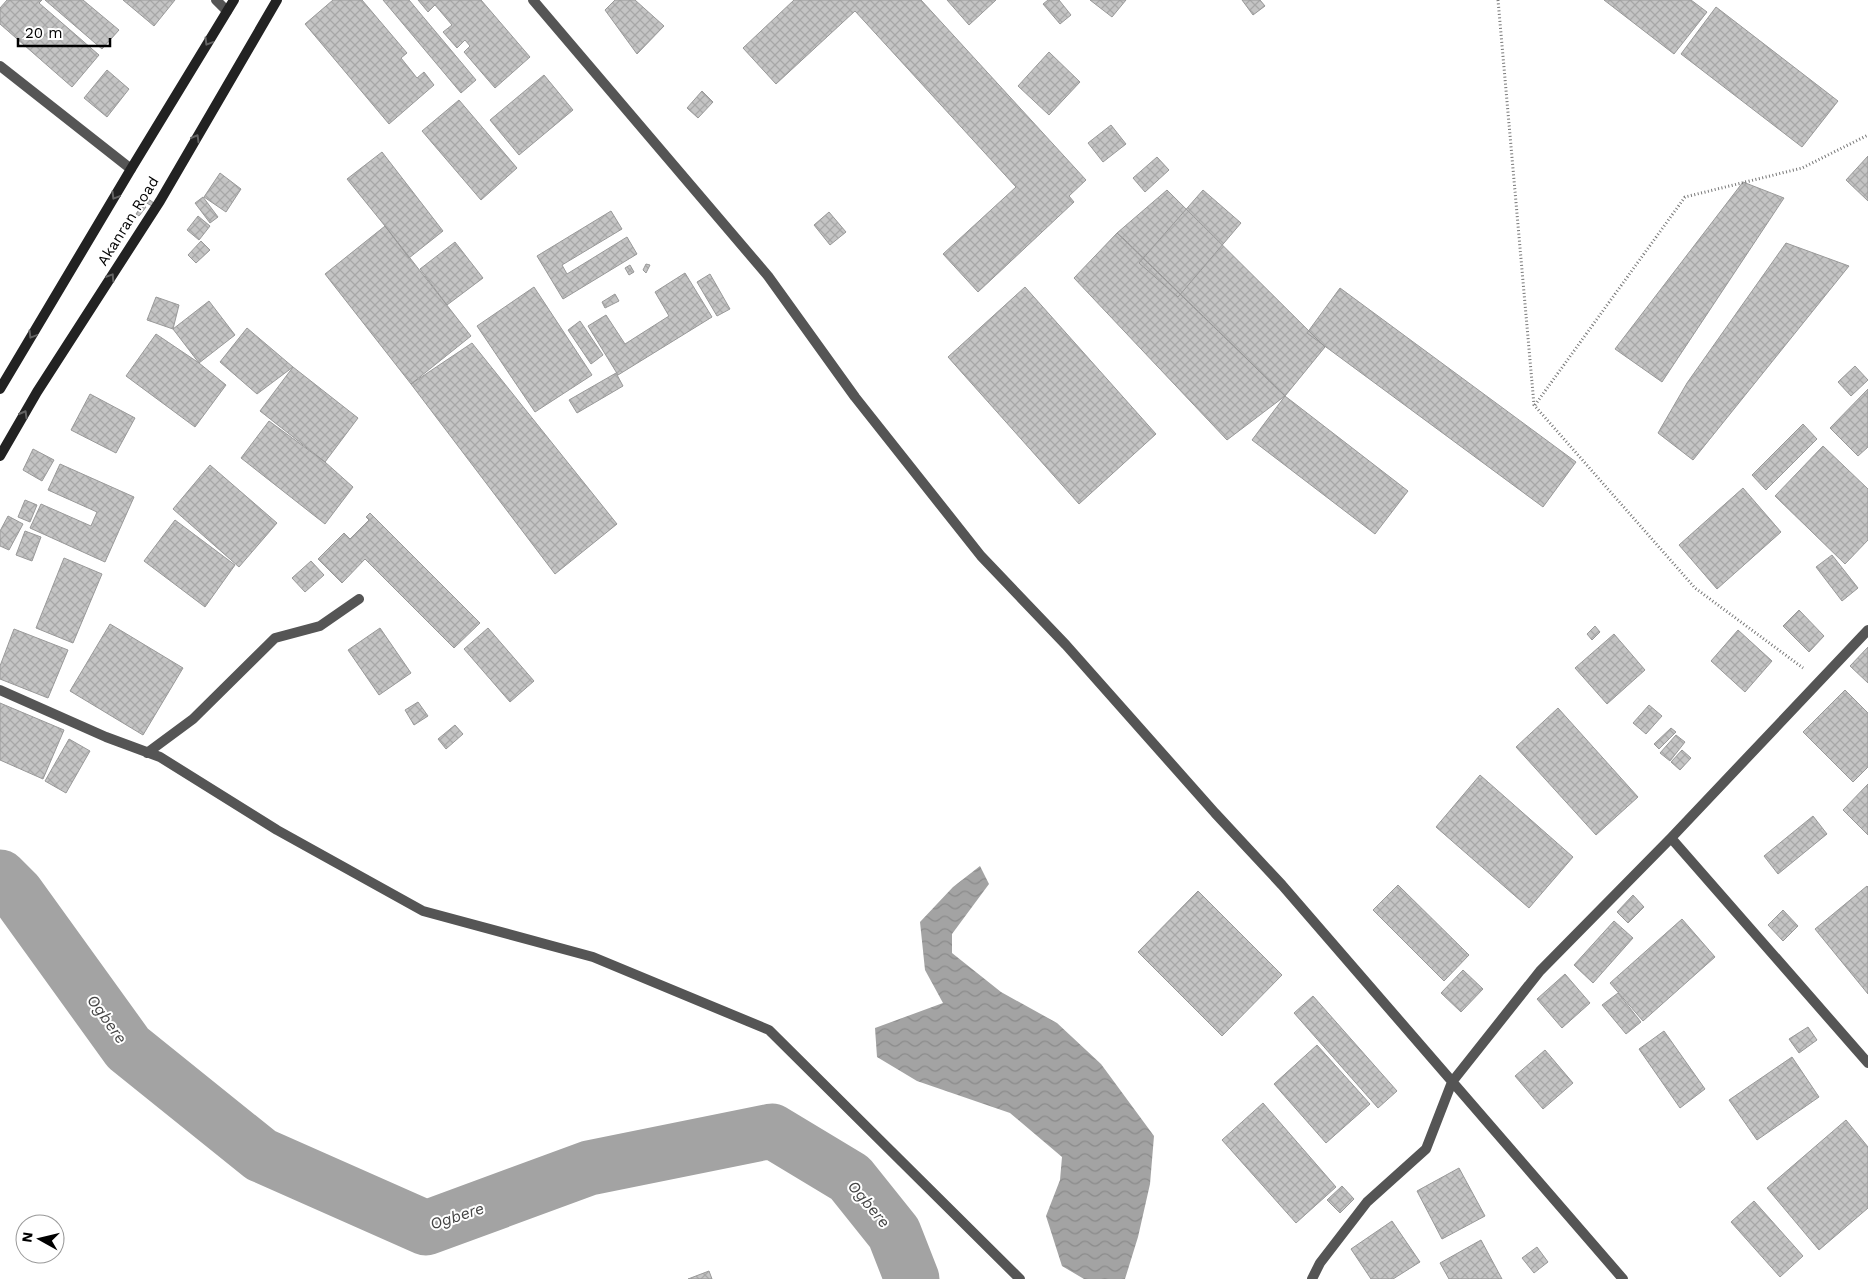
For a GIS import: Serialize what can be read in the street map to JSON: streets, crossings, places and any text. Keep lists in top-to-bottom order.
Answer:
{
  "streets": {
    "main road": ["Akanran Road"]
  },
  "water": ["Ogbere"],
  "scale_bar": "20 m",
  "north": "left"
}
